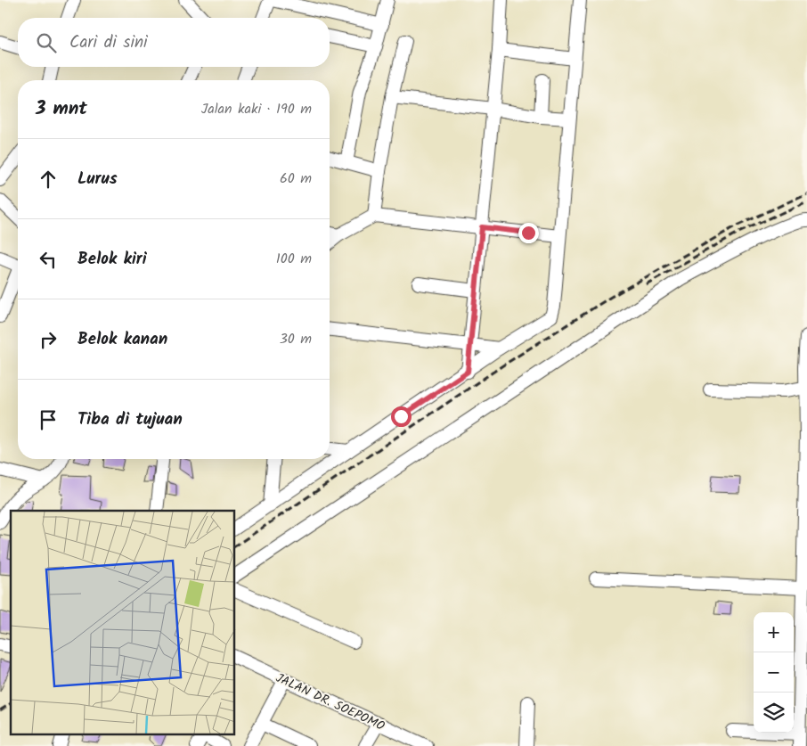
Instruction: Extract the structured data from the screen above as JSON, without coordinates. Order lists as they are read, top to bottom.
{
  "streets": {
    "street": ["JALAN DR. SOEPOMO"]
  },
  "page": {
    "search": "Cari di sini",
    "heading": ["3 mnt", "Jalan kaki · 190 m"],
    "list": [
      ["Lurus", "60 m"],
      ["Belok kiri", "100 m"],
      ["Belok kanan", "30 m"],
      "Tiba di tujuan"
    ],
    "map_buttons": ["+", "−"]
  }
}
